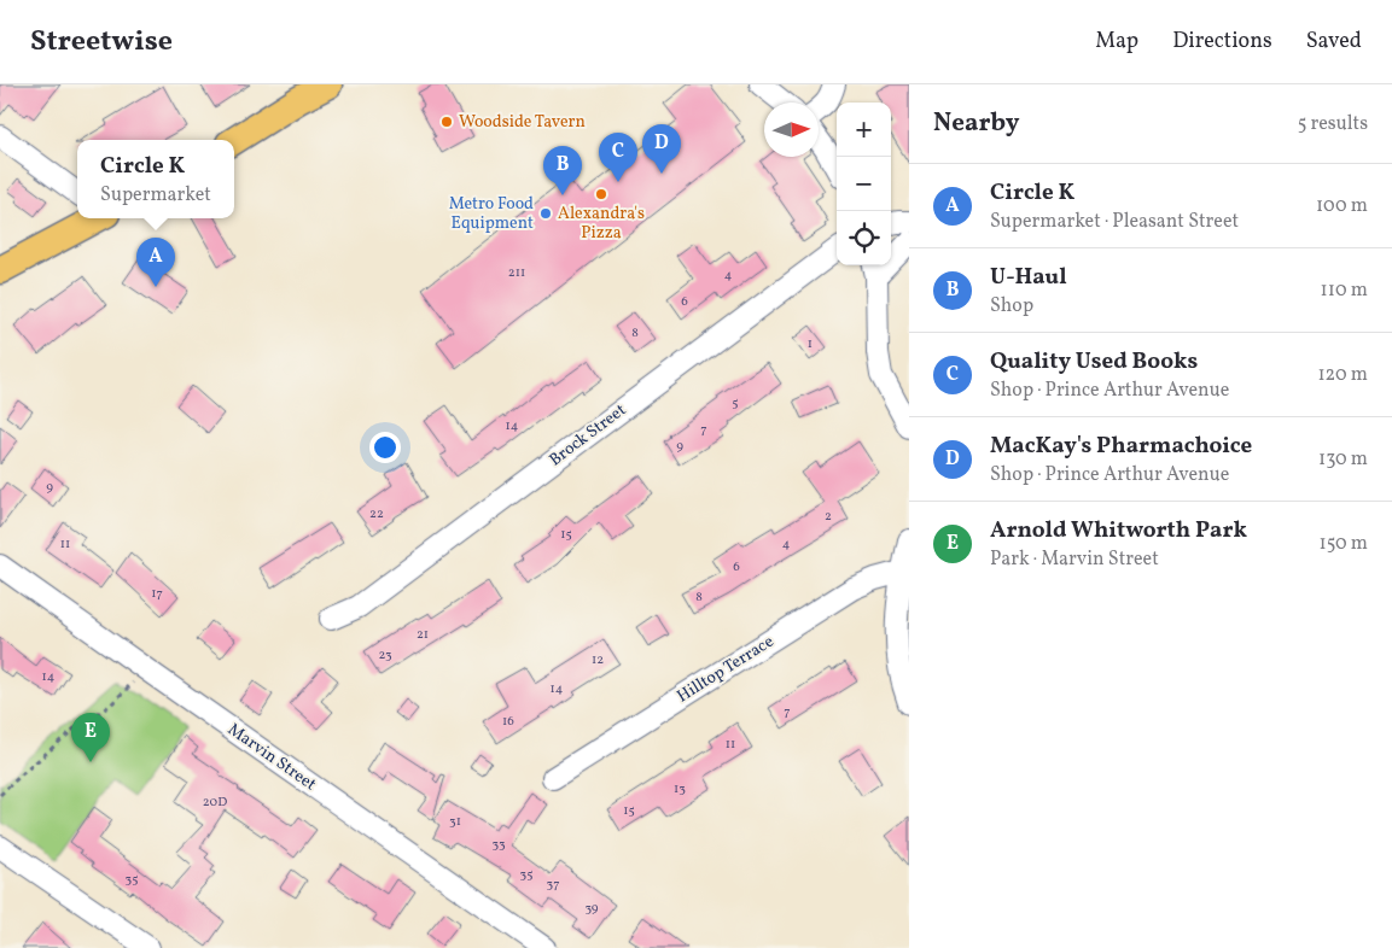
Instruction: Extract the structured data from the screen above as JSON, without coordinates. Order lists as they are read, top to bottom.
{
  "streets": {
    "street": ["Brock Street", "Hilltop Terrace", "Marvin Street"]
  },
  "places": ["Woodside Tavern", "Alexandra's Pizza", "Metro Food Equipment"],
  "house_numbers": [
    "211",
    "4",
    "6",
    "8",
    "1",
    "5",
    "14",
    "7",
    "9",
    "9",
    "22",
    "2",
    "15",
    "11",
    "4",
    "6",
    "17",
    "8",
    "21",
    "23",
    "12",
    "14",
    "14",
    "7",
    "16",
    "11",
    "13",
    "20D",
    "15",
    "31",
    "33",
    "35",
    "35",
    "37",
    "39"
  ],
  "north": "right",
  "page": {
    "header": "Streetwise",
    "nav": ["Map", "Directions", "Saved"],
    "heading": ["Nearby", "5 results"],
    "map_buttons": ["+", "−"],
    "pins": [
      "D",
      "C",
      "B",
      "A",
      "E"
    ],
    "popup": ["Circle K", "Supermarket"],
    "list": [
      {
        "mark": "A",
        "name": "Circle K",
        "note": "Supermarket · Pleasant Street",
        "value": "100 m"
      },
      {
        "mark": "B",
        "name": "U-Haul",
        "note": "Shop",
        "value": "110 m"
      },
      {
        "mark": "C",
        "name": "Quality Used Books",
        "note": "Shop · Prince Arthur Avenue",
        "value": "120 m"
      },
      {
        "mark": "D",
        "name": "MacKay's Pharmachoice",
        "note": "Shop · Prince Arthur Avenue",
        "value": "130 m"
      },
      {
        "mark": "E",
        "name": "Arnold Whitworth Park",
        "note": "Park · Marvin Street",
        "value": "150 m"
      }
    ]
  }
}
